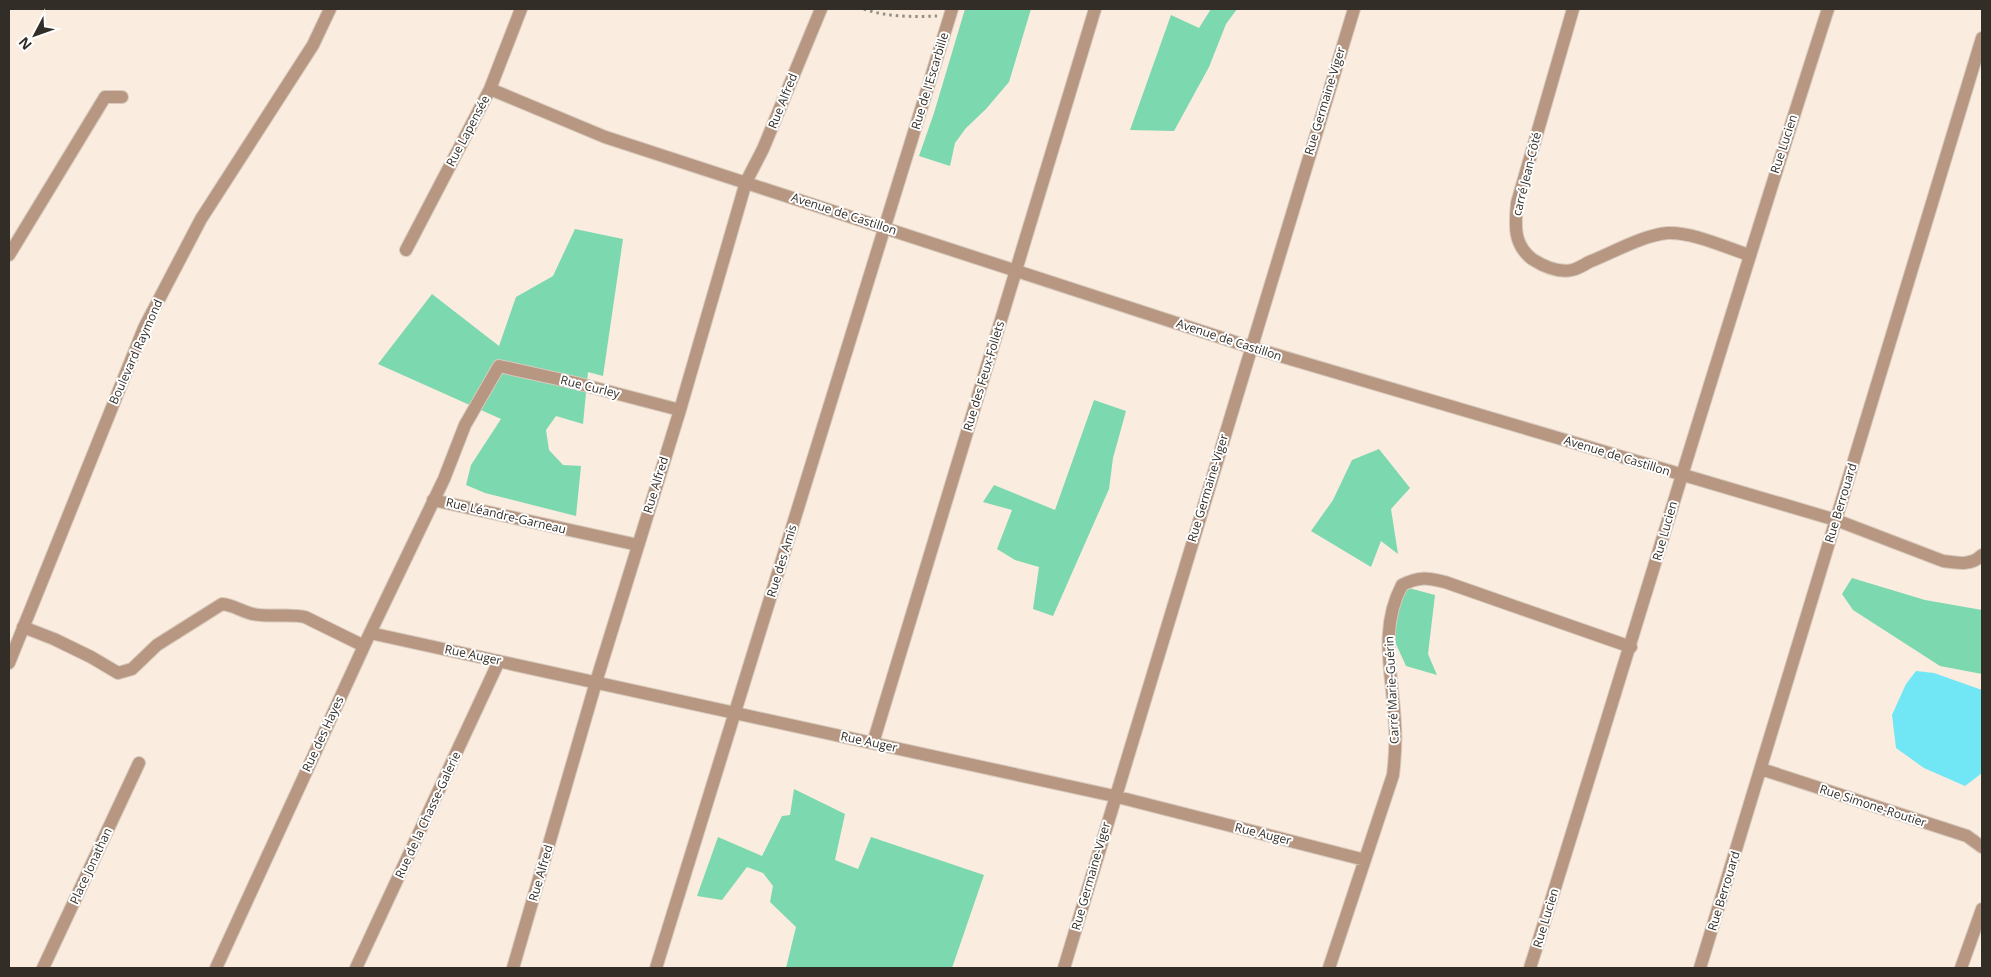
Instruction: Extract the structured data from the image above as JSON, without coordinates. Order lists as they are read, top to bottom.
{
  "streets": {
    "street": [
      "Rue de l'Escarbille",
      "Rue Alfred",
      "Rue Germaine-Viger",
      "Rue Lapensée",
      "Rue Lucien",
      "carré Jean-Côté",
      "Avenue de Castillon",
      "Boulevard Raymond",
      "Rue des Feux-Follets",
      "Rue Curley",
      "Rue Berrouard",
      "Rue Léandre-Garneau",
      "Rue des Amis",
      "Rue Auger",
      "Carré Marie-Guérin",
      "Rue des Hayes",
      "Rue Simone-Routier",
      "Rue de la Chasse-Galerie",
      "Place Jonathan"
    ]
  },
  "crossings": [
    ["Rue de l'Escarbille", "Rue des Amis"],
    ["Rue Alfred", "Avenue de Castillon"],
    ["Rue Alfred", "Rue Curley"],
    ["Rue Alfred", "Rue Léandre-Garneau"],
    ["Rue Alfred", "Rue Auger"],
    ["Rue Germaine-Viger", "Avenue de Castillon"],
    ["Rue Germaine-Viger", "Rue Auger"],
    ["Rue Lapensée", "Avenue de Castillon"],
    ["Rue Lucien", "carré Jean-Côté"],
    ["Rue Lucien", "Avenue de Castillon"],
    ["Rue Lucien", "Carré Marie-Guérin"],
    ["Avenue de Castillon", "Rue des Feux-Follets"],
    ["Avenue de Castillon", "Rue Berrouard"],
    ["Avenue de Castillon", "Rue des Amis"],
    ["Rue des Feux-Follets", "Rue Auger"],
    ["Rue Curley", "Rue Léandre-Garneau"],
    ["Rue Berrouard", "Rue Simone-Routier"],
    ["Rue Léandre-Garneau", "Rue des Hayes"],
    ["Rue des Amis", "Rue Auger"],
    ["Rue Auger", "Carré Marie-Guérin"],
    ["Rue Auger", "Rue des Hayes"],
    ["Rue Auger", "Rue de la Chasse-Galerie"]
  ],
  "north": "bottom left"
}
